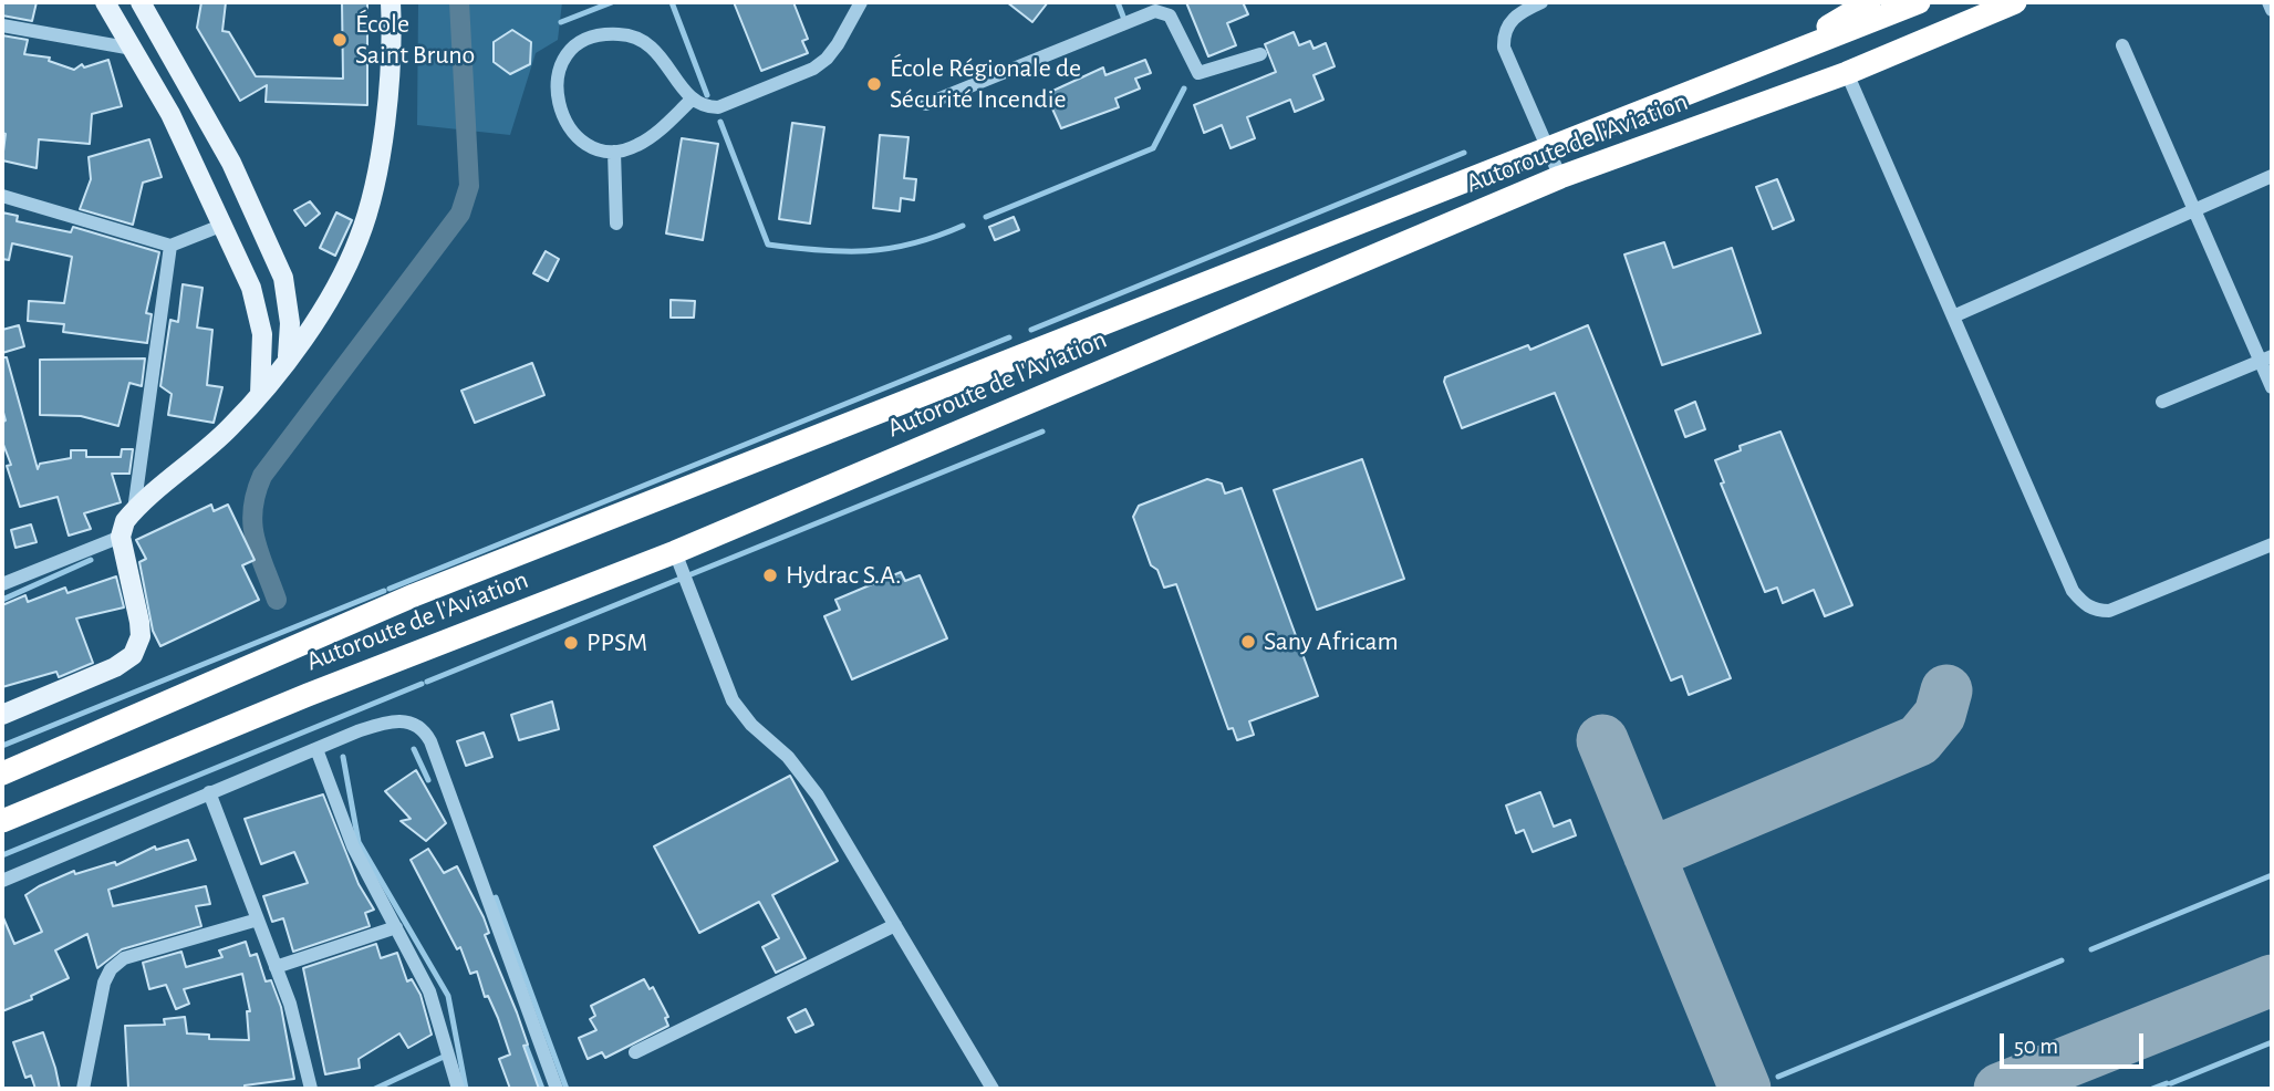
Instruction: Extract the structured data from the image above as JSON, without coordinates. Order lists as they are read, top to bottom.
{
  "streets": {
    "highway": ["Autoroute de l'Aviation"]
  },
  "places": [
    "École Saint Bruno",
    "École Régionale de Sécurité Incendie",
    "Hydrac S.A.",
    "Sany Africam",
    "PPSM"
  ],
  "scale_bar": "50 m"
}
